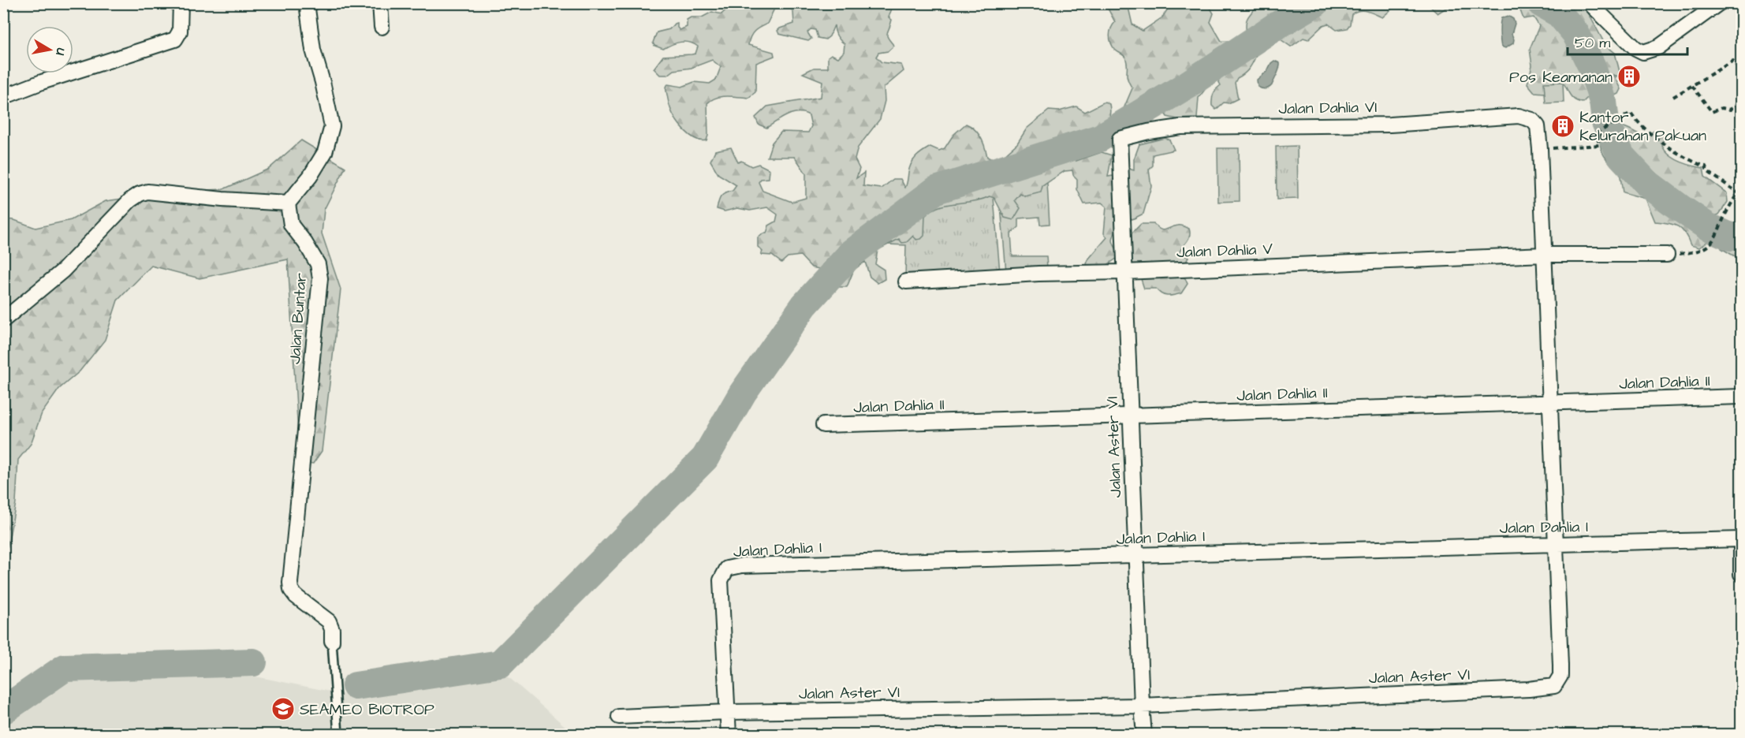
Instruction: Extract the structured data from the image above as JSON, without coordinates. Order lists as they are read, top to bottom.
{
  "streets": {
    "street": [
      "Jalan Dahlia VI",
      "Jalan Dahlia V",
      "Jalan Buntar",
      "Jalan Dahlia II",
      "Jalan Aster VI",
      "Jalan Dahlia I"
    ]
  },
  "crossings": [
    ["Jalan Dahlia VI", "Jalan Dahlia V"],
    ["Jalan Dahlia VI", "Jalan Dahlia II"],
    ["Jalan Dahlia VI", "Jalan Aster VI"],
    ["Jalan Dahlia VI", "Jalan Dahlia I"],
    ["Jalan Dahlia V", "Jalan Aster VI"],
    ["Jalan Dahlia II", "Jalan Aster VI"],
    ["Jalan Aster VI", "Jalan Dahlia I"]
  ],
  "places": {
    "building": ["Pos Keamanan", "Kantor Kelurahan Pakuan"],
    "school or university": ["SEAMEO BIOTROP"]
  },
  "scale_bar": "50 m",
  "north": "right"
}
